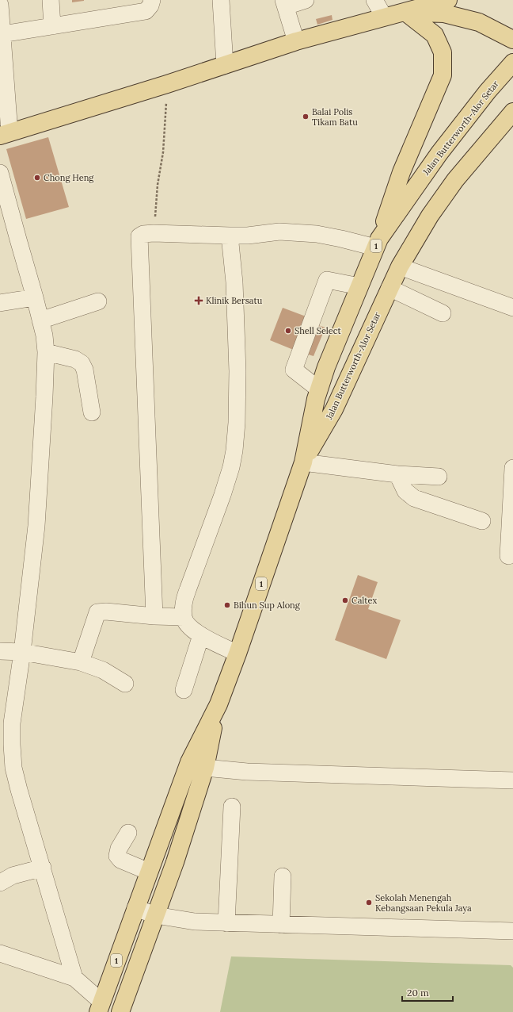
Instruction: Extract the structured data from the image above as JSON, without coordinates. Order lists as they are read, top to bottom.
{
  "streets": {
    "main road": ["Jalan Butterworth-Alor Setar", "1"]
  },
  "crossings": [
    ["Jalan Butterworth-Alor Setar", "1"]
  ],
  "places": {
    "other": [
      "Balai Polis Tikam Batu",
      "Chong Heng",
      "Shell Select",
      "Caltex",
      "Bihun Sup Along",
      "Sekolah Menengah Kebangsaan Pekula Jaya"
    ],
    "health": ["Klinik Bersatu"]
  },
  "scale_bar": "20 m"
}
